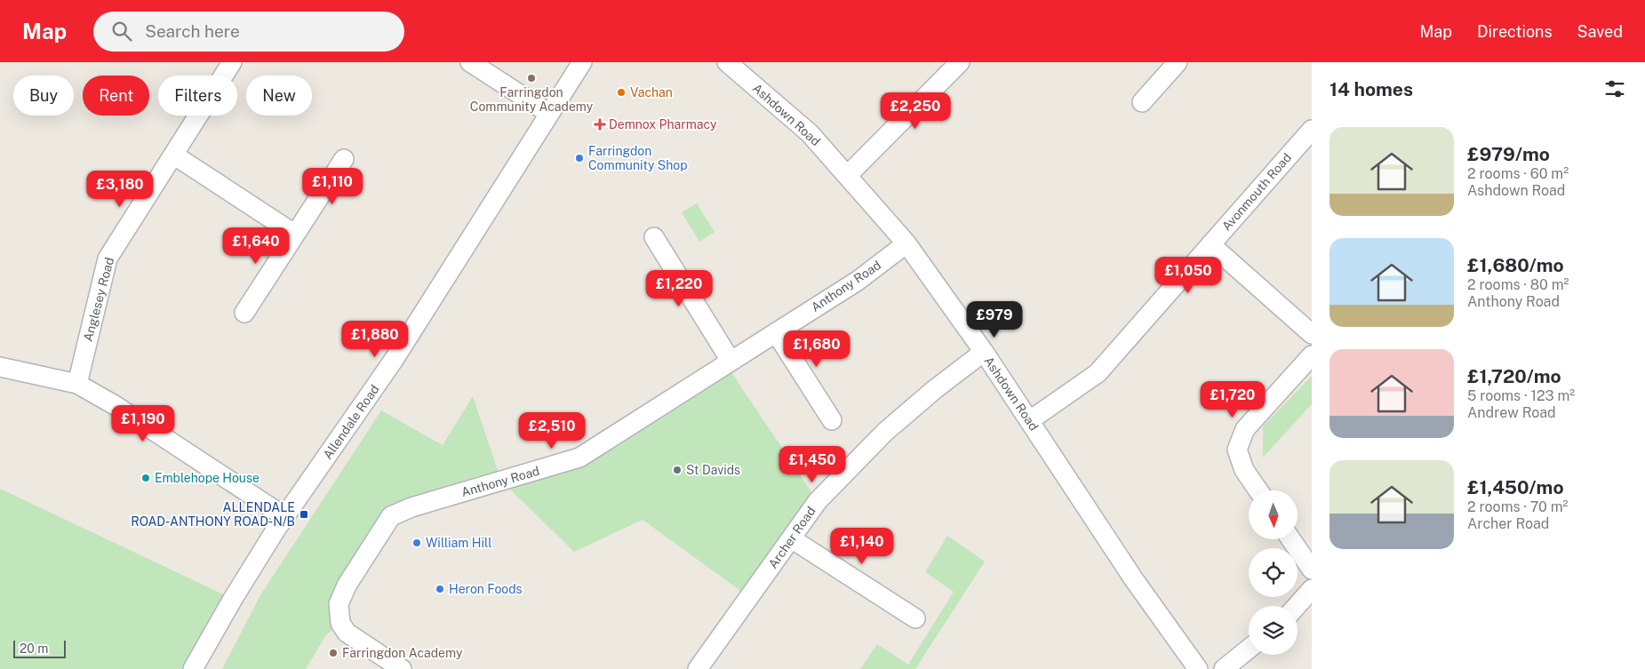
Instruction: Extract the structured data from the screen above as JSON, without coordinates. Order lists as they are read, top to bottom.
{
  "streets": {
    "street": [
      "Ashdown Road",
      "Avonmouth Road",
      "Anthony Road",
      "Anglesey Road",
      "Allendale Road",
      "Archer Road"
    ]
  },
  "crossings": [
    ["Ashdown Road", "Avonmouth Road"],
    ["Ashdown Road", "Anthony Road"],
    ["Ashdown Road", "Archer Road"]
  ],
  "places": {
    "other": [
      "Farringdon Community Academy",
      "Vachan",
      "Farringdon Community Shop",
      "St Davids",
      "Emblehope House",
      "William Hill",
      "Heron Foods",
      "Farringdon Academy"
    ],
    "health": ["Demnox Pharmacy"],
    "transit": ["ALLENDALE ROAD-ANTHONY ROAD-N/B"]
  },
  "scale_bar": "20 m",
  "north": "bottom",
  "page": {
    "header": "Map",
    "search": "Search here",
    "nav": ["Map", "Directions", "Saved"],
    "heading": "14 homes",
    "chip": [
      "Buy",
      "Rent",
      "Filters",
      "New"
    ],
    "price": [
      "£2,250",
      "£1,110",
      "£3,180",
      "£1,640",
      "£1,050",
      "£1,220",
      "£979",
      "£1,880",
      "£1,680",
      "£1,720",
      "£1,190",
      "£2,510",
      "£1,450",
      "£1,140"
    ],
    "list": [
      {
        "name": "£979/mo",
        "note": "2 rooms · 60 m² · Ashdown Road"
      },
      {
        "name": "£1,680/mo",
        "note": "2 rooms · 80 m² · Anthony Road"
      },
      {
        "name": "£1,720/mo",
        "note": "5 rooms · 123 m² · Andrew Road"
      },
      {
        "name": "£1,450/mo",
        "note": "2 rooms · 70 m² · Archer Road"
      }
    ],
    "scale": "20 m"
  }
}
